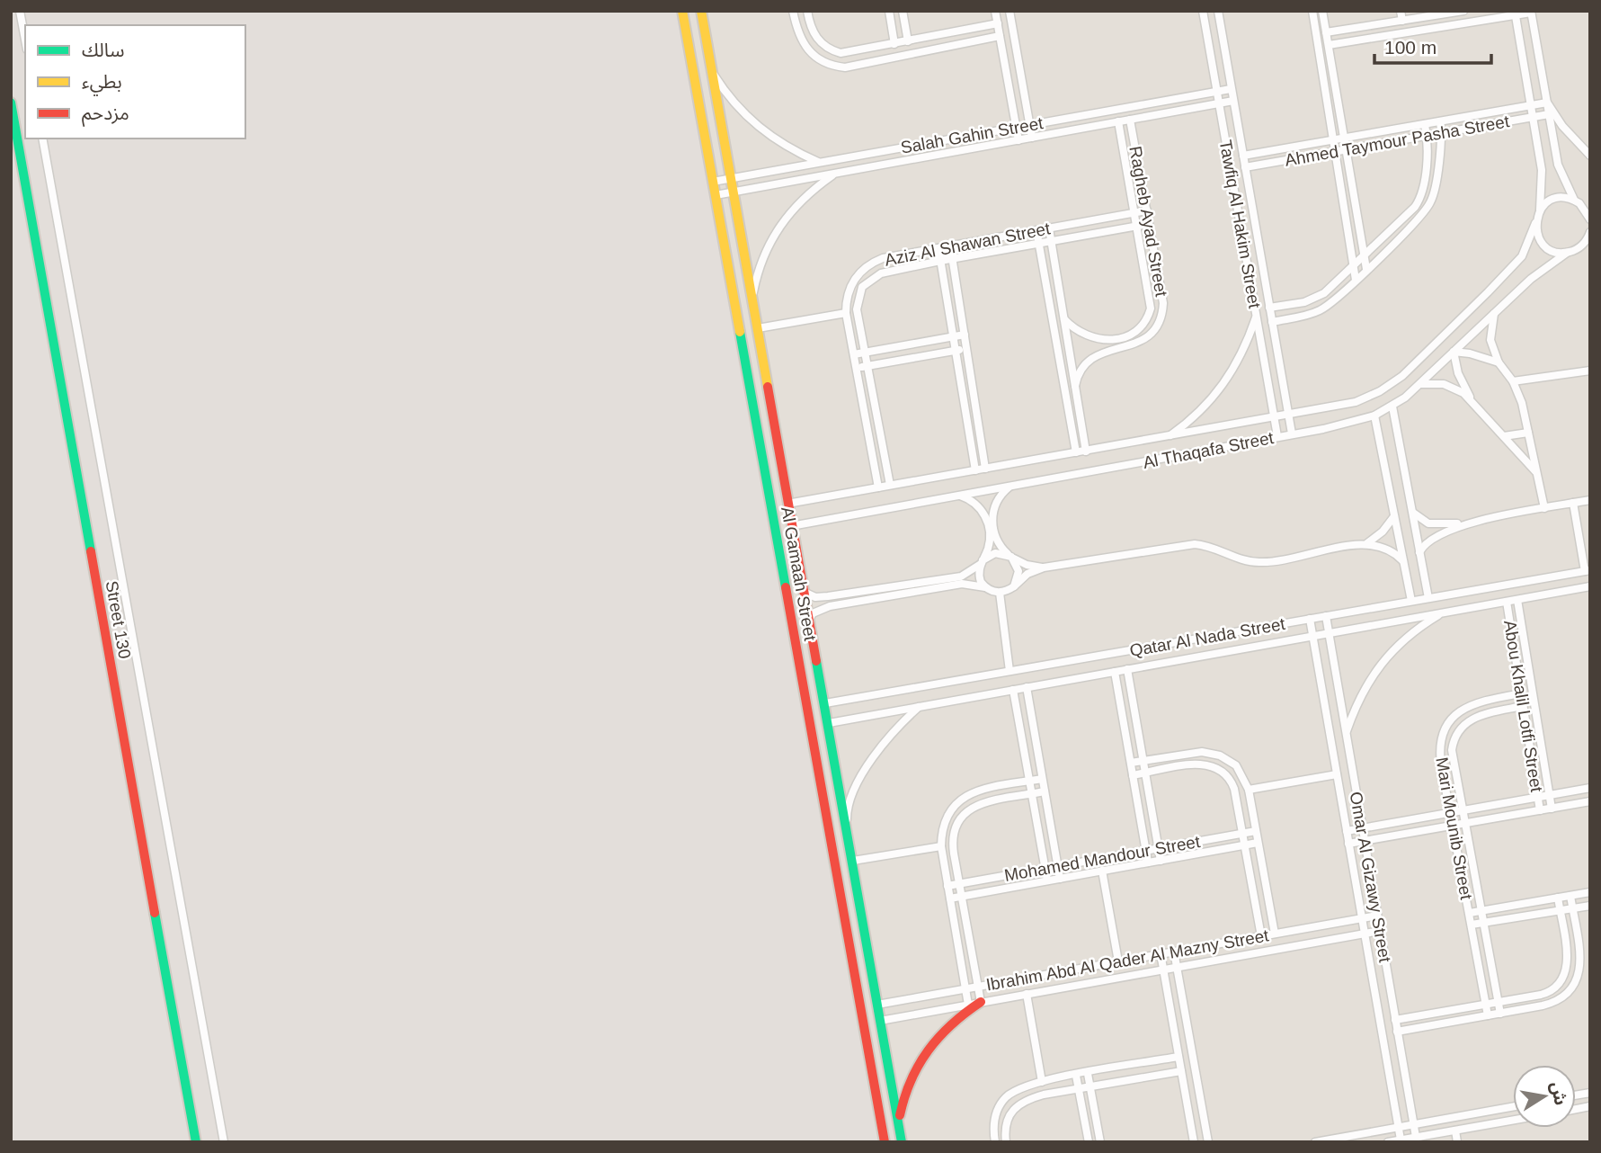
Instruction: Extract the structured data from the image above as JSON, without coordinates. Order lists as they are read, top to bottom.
{
  "streets": {
    "street": [
      "Salah Gahin Street",
      "Ahmed Taymour Pasha Street",
      "Ragheb Ayad Street",
      "Tawfiq Al Hakim Street",
      "Aziz Al Shawan Street",
      "Al Thaqafa Street",
      "Al Gamaah Street",
      "Street 130",
      "Qatar Al Nada Street",
      "Abou Khalil Lotfi Street",
      "Mari Mounib Street",
      "Mohamed Mandour Street",
      "Omar Al Gizawy Street",
      "Ibrahim Abd Al Qader Al Mazny Street"
    ]
  },
  "crossings": [
    ["Salah Gahin Street", "Ragheb Ayad Street"],
    ["Salah Gahin Street", "Tawfiq Al Hakim Street"],
    ["Salah Gahin Street", "Al Gamaah Street"],
    ["Ahmed Taymour Pasha Street", "Tawfiq Al Hakim Street"],
    ["Ahmed Taymour Pasha Street", "Al Thaqafa Street"],
    ["Ragheb Ayad Street", "Aziz Al Shawan Street"],
    ["Tawfiq Al Hakim Street", "Al Thaqafa Street"],
    ["Aziz Al Shawan Street", "Al Thaqafa Street"],
    ["Al Thaqafa Street", "Al Gamaah Street"],
    ["Al Gamaah Street", "Qatar Al Nada Street"],
    ["Al Gamaah Street", "Ibrahim Abd Al Qader Al Mazny Street"],
    ["Qatar Al Nada Street", "Abou Khalil Lotfi Street"],
    ["Qatar Al Nada Street", "Omar Al Gizawy Street"],
    ["Abou Khalil Lotfi Street", "Mari Mounib Street"],
    ["Omar Al Gizawy Street", "Ibrahim Abd Al Qader Al Mazny Street"]
  ],
  "legend": ["سالك", "بطيء", "مزدحم"],
  "scale_bar": "100 m",
  "north": "right"
}
